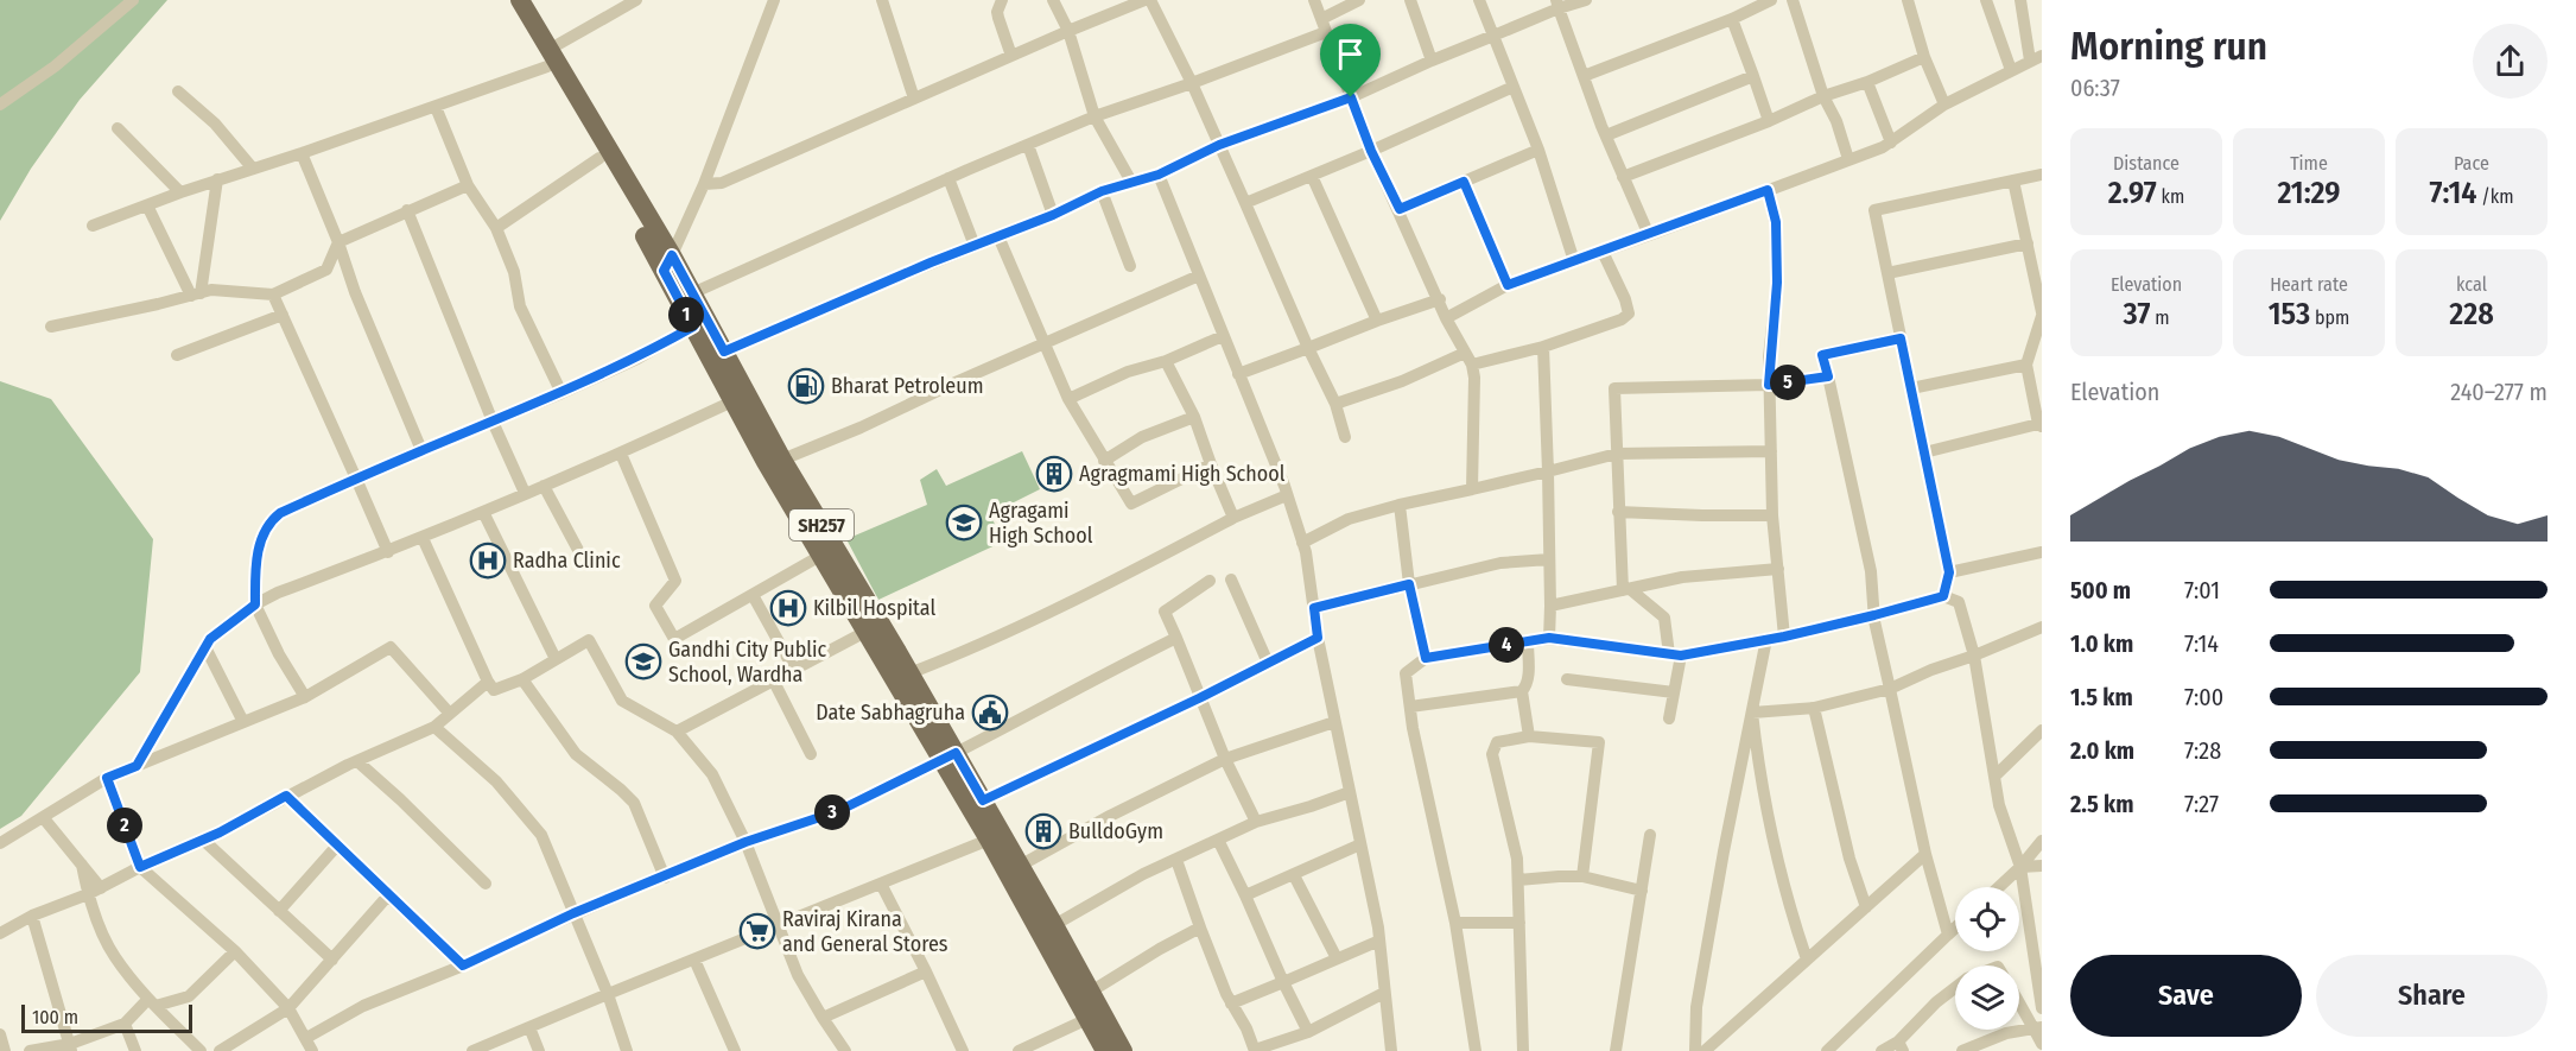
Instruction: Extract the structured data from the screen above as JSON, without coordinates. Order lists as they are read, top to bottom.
{
  "streets": {
    "main road": ["SH257"]
  },
  "places": {
    "fuel station": ["Bharat Petroleum"],
    "building": ["Agragmami High School", "BulldoGym"],
    "school or university": ["Agragami High School", "Gandhi City Public School, Wardha"],
    "hospital": ["Radha Clinic", "Kilbil Hospital"],
    "public building": ["Date Sabhagruha"],
    "supermarket": ["Raviraj Kirana and General Stores"]
  },
  "scale_bar": "100 m",
  "page": {
    "heading": ["Morning run", "06:37"],
    "stats": [
      ["Distance", "2.97 km"],
      ["Time", "21:29"],
      ["Pace", "7:14 /km"],
      ["Elevation", "37 m"],
      ["Heart rate", "153 bpm"],
      ["kcal", "228"]
    ],
    "pins": [
      "1",
      "5",
      "4",
      "3",
      "2"
    ],
    "chart": ["Elevation", "240–277 m"],
    "list": [
      {
        "name": "500 m",
        "note": "7:01"
      },
      {
        "name": "1.0 km",
        "note": "7:14"
      },
      {
        "name": "1.5 km",
        "note": "7:00"
      },
      {
        "name": "2.0 km",
        "note": "7:28"
      },
      {
        "name": "2.5 km",
        "note": "7:27"
      }
    ],
    "buttons": ["Save", "Share"],
    "scale": "100 m"
  }
}
